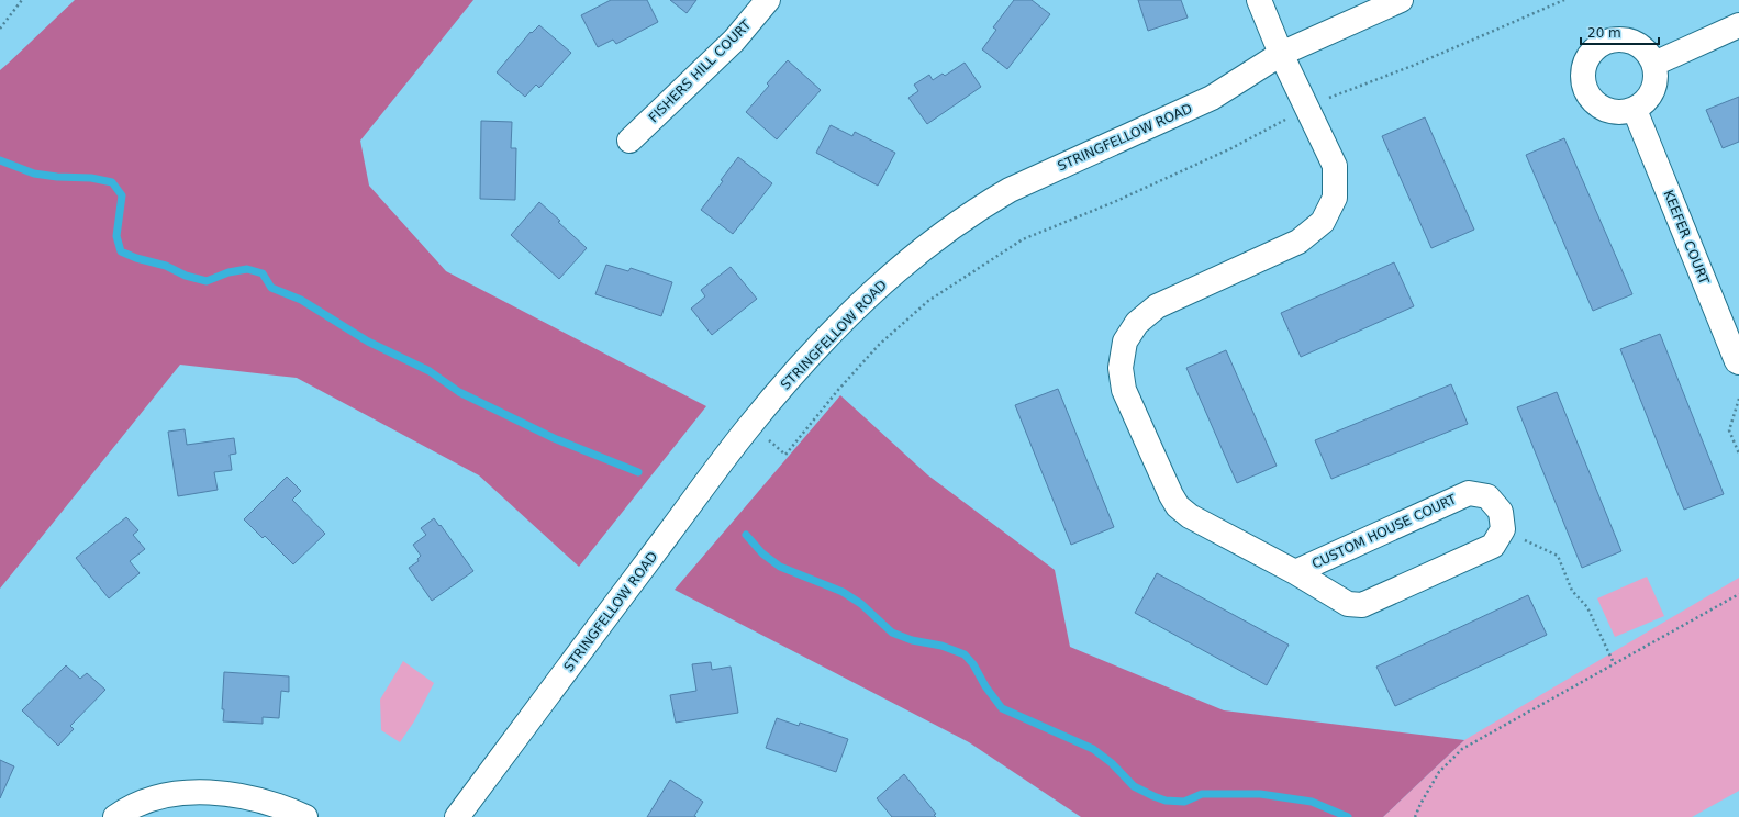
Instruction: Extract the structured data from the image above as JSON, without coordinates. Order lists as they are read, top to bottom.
{
  "streets": {
    "street": [
      "FISHERS HILL COURT",
      "STRINGFELLOW ROAD",
      "KEEFER COURT",
      "CUSTOM HOUSE COURT"
    ]
  },
  "crossings": [
    ["STRINGFELLOW ROAD", "CUSTOM HOUSE COURT"]
  ],
  "scale_bar": "20 m"
}
